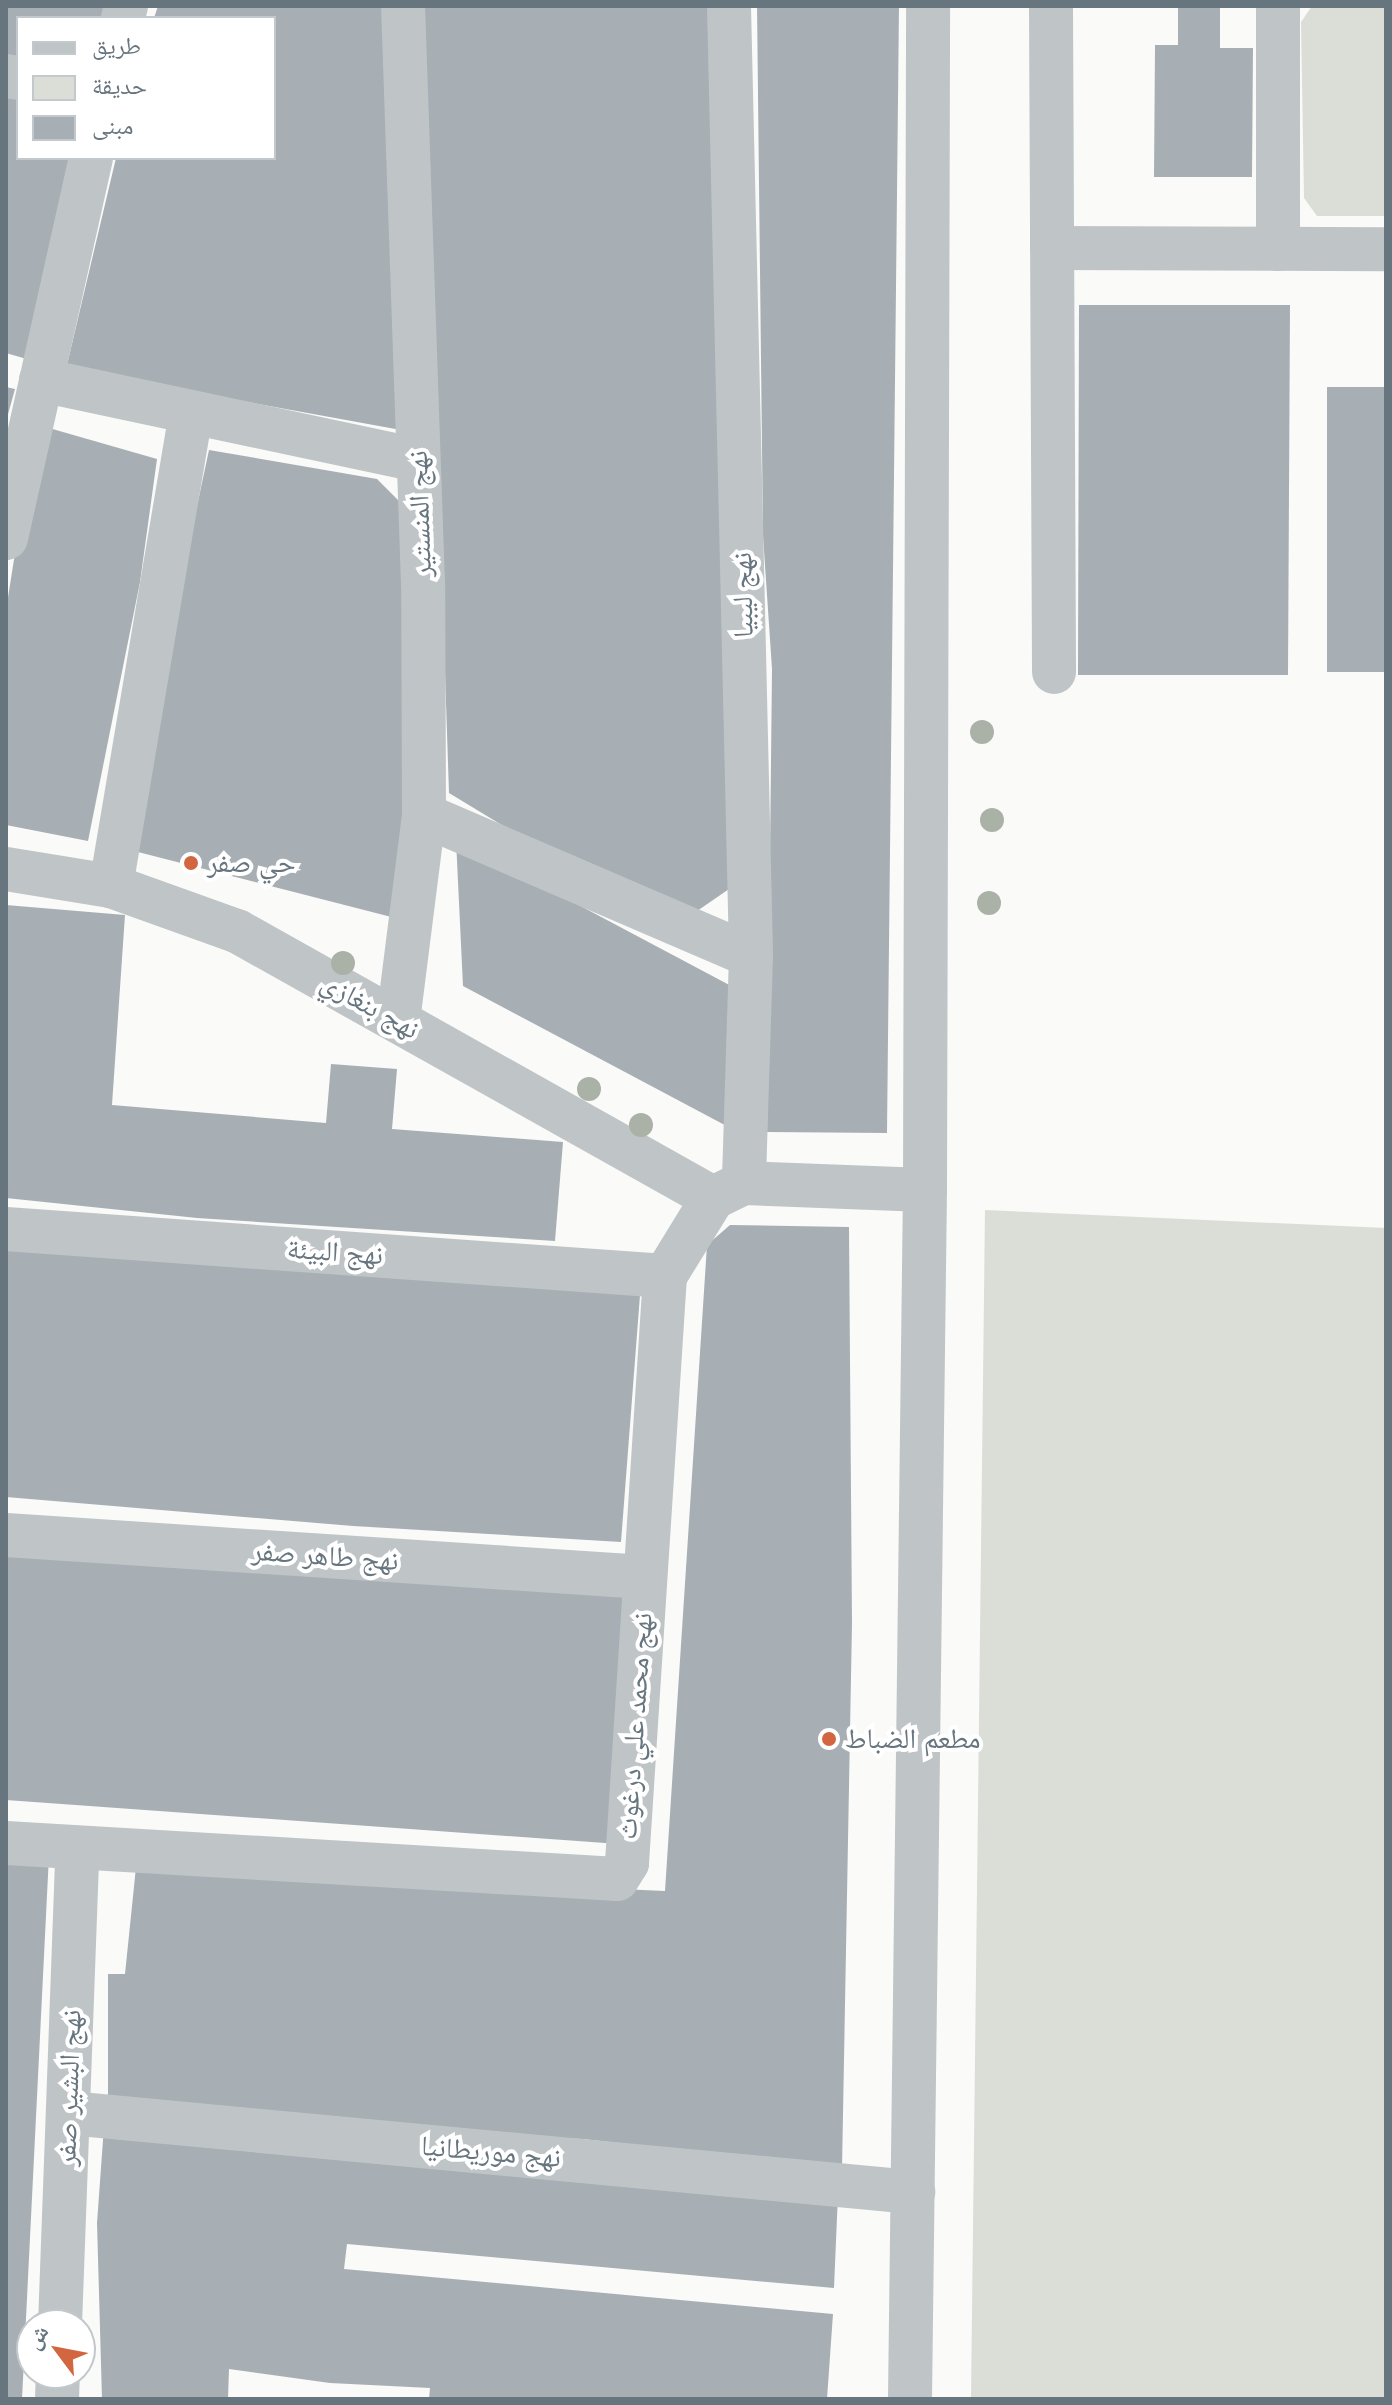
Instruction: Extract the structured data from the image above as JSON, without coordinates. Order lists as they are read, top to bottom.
{
  "streets": {
    "street": [
      "نهج المنستير",
      "نهج ليبيا",
      "نهج بنغازي",
      "نهج البيئة",
      "نهج طاهر صفر",
      "نهج محمد علي درغوث",
      "نهج البشير صفر",
      "نهج موريطانيا"
    ]
  },
  "crossings": [
    ["نهج المنستير", "نهج بنغازي"],
    ["نهج ليبيا", "نهج بنغازي"],
    ["نهج ليبيا", "نهج محمد علي درغوث"],
    ["نهج بنغازي", "نهج محمد علي درغوث"],
    ["نهج البيئة", "نهج محمد علي درغوث"],
    ["نهج طاهر صفر", "نهج محمد علي درغوث"],
    ["نهج محمد علي درغوث", "نهج البشير صفر"],
    ["نهج البشير صفر", "نهج موريطانيا"]
  ],
  "places": ["حي صفر", "مطعم الضباط"],
  "legend": ["طريق", "حديقة", "مبنى"],
  "north": "top left"
}
